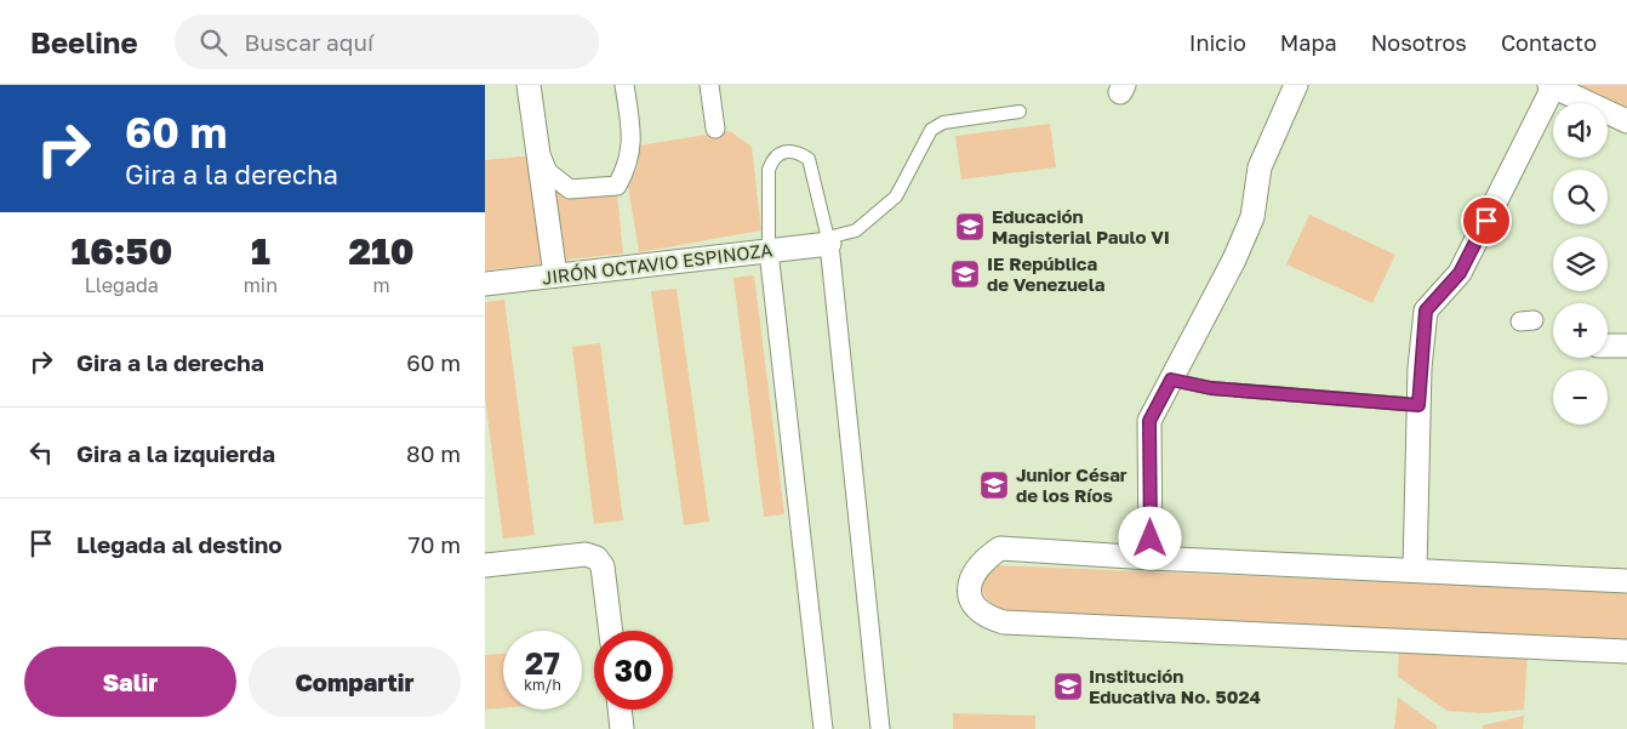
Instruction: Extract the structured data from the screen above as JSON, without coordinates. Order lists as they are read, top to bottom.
{
  "streets": {
    "street": ["JIRÓN OCTAVIO ESPINOZA"]
  },
  "places": {
    "school or university": [
      "Educación Magisterial Paulo VI",
      "IE República de Venezuela",
      "Junior César de los Ríos",
      "Institución Educativa No. 5024"
    ]
  },
  "page": {
    "header": "Beeline",
    "search": "Buscar aquí",
    "nav": [
      "Inicio",
      "Mapa",
      "Nosotros",
      "Contacto"
    ],
    "turn": ["60 m", "Gira a la derecha"],
    "map_buttons": ["+", "−"],
    "eta": [
      "16:50",
      "Llegada",
      "1",
      "min",
      "210",
      "m"
    ],
    "list": [
      {
        "name": "Gira a la derecha",
        "value": "60 m"
      },
      {
        "name": "Gira a la izquierda",
        "value": "80 m"
      },
      {
        "name": "Llegada al destino",
        "value": "70 m"
      }
    ],
    "speed": "27 km/h",
    "limit": "30",
    "buttons": ["Salir", "Compartir"]
  }
}
